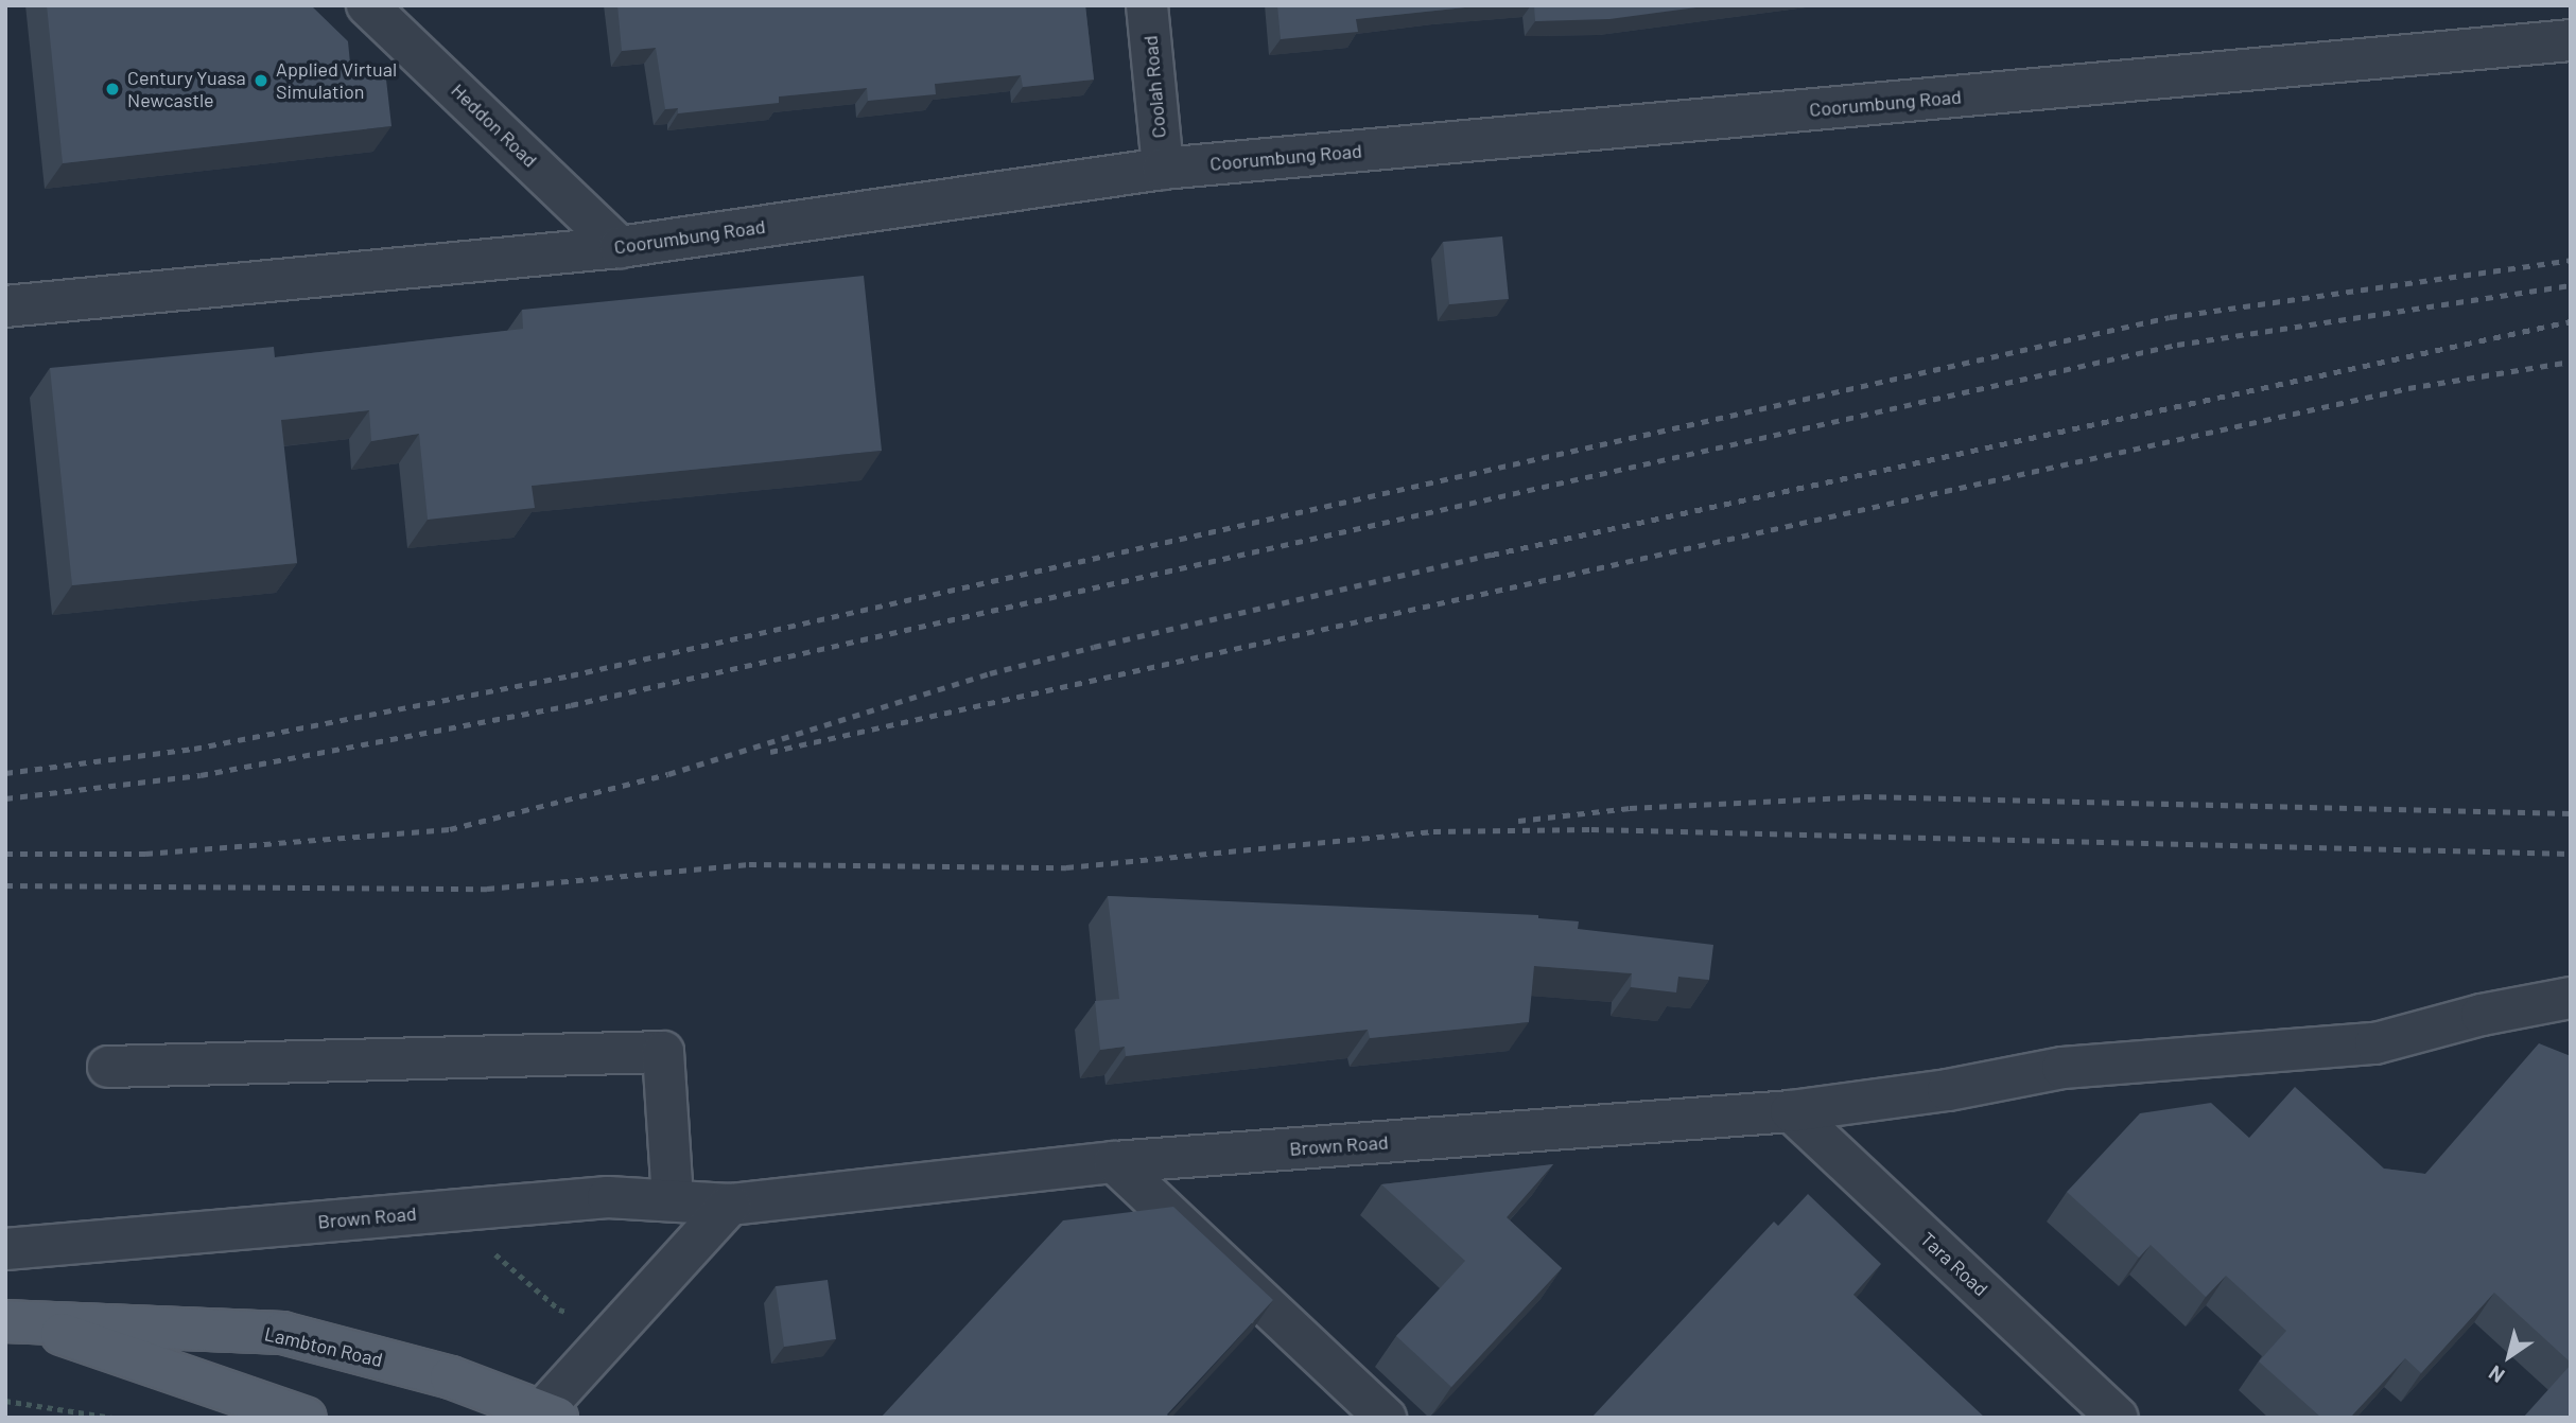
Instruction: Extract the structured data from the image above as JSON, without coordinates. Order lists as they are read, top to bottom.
{
  "streets": {
    "main road": ["Lambton Road"],
    "street": [
      "Coolah Road",
      "Coorumbung Road",
      "Heddon Road",
      "Brown Road",
      "Tara Road"
    ]
  },
  "crossings": [
    ["Coolah Road", "Coorumbung Road"],
    ["Coorumbung Road", "Heddon Road"],
    ["Brown Road", "Tara Road"]
  ],
  "places": ["Applied Virtual Simulation", "Century Yuasa Newcastle"],
  "north": "bottom left"
}
